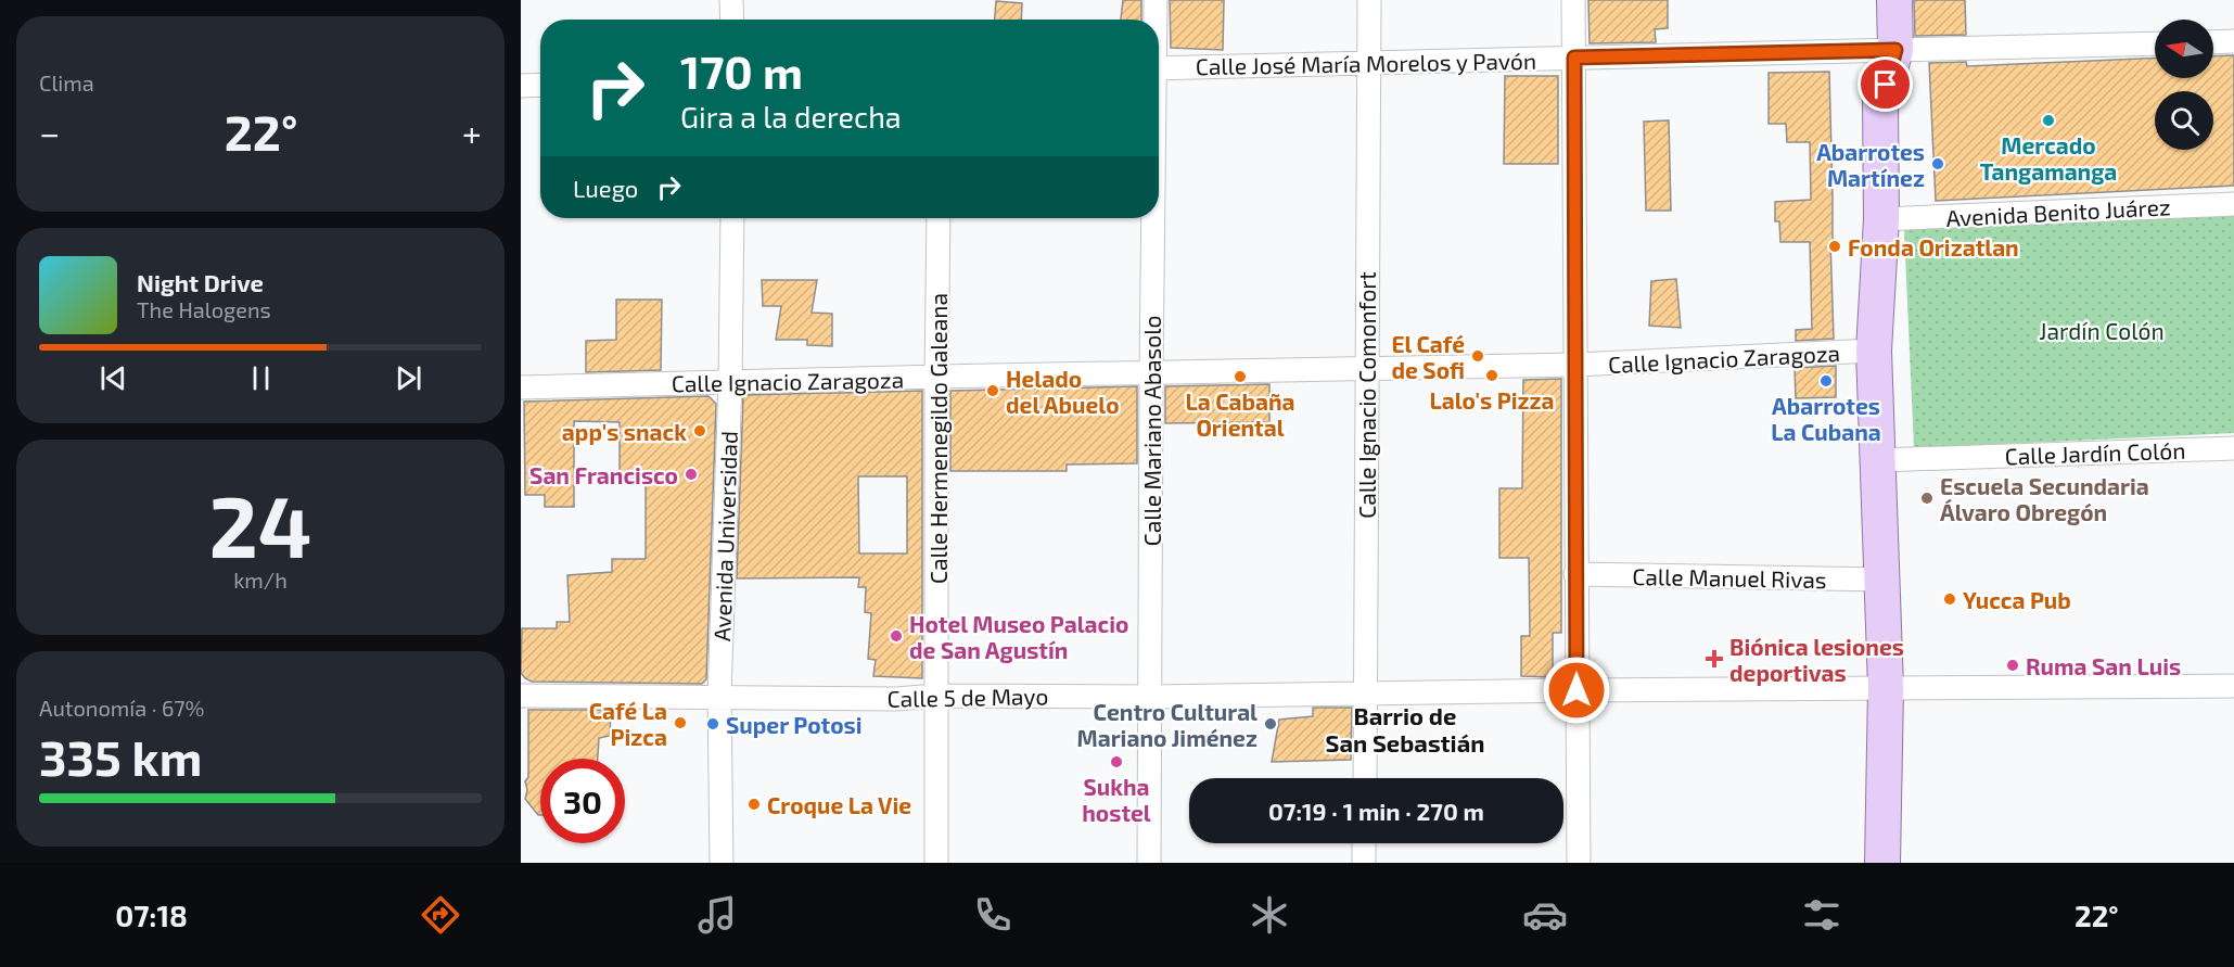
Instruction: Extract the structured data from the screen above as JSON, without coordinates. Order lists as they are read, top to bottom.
{
  "streets": {
    "street": [
      "Calle José María Morelos y Pavón",
      "Avenida Benito Juárez",
      "Calle Ignacio Zaragoza",
      "Calle Ignacio Comonfort",
      "Calle Mariano Abasolo",
      "Calle Hermenegildo Galeana",
      "Calle Jardín Colón",
      "Avenida Universidad",
      "Calle Manuel Rivas",
      "Calle 5 de Mayo"
    ]
  },
  "crossings": [
    ["Calle José María Morelos y Pavón", "Calle Ignacio Comonfort"],
    ["Calle Ignacio Zaragoza", "Calle Ignacio Comonfort"],
    ["Calle Ignacio Zaragoza", "Calle Mariano Abasolo"],
    ["Calle Ignacio Zaragoza", "Calle Hermenegildo Galeana"],
    ["Calle Ignacio Zaragoza", "Avenida Universidad"],
    ["Calle Ignacio Comonfort", "Calle 5 de Mayo"],
    ["Calle Mariano Abasolo", "Calle 5 de Mayo"],
    ["Calle Hermenegildo Galeana", "Calle 5 de Mayo"],
    ["Avenida Universidad", "Calle 5 de Mayo"]
  ],
  "districts": ["Barrio de San Sebastián"],
  "parks": ["Jardín Colón"],
  "places": {
    "other": [
      "Mercado Tangamanga",
      "Abarrotes Martínez",
      "Fonda Orizatlan",
      "El Café de Sofi",
      "Lalo's Pizza",
      "La Cabaña Oriental",
      "Abarrotes La Cubana",
      "Helado del Abuelo",
      "app's snack",
      "San Francisco",
      "Escuela Secundaria Álvaro Obregón",
      "Yucca Pub",
      "Hotel Museo Palacio de San Agustín",
      "Ruma San Luis",
      "Café La Pizca",
      "Super Potosi",
      "Centro Cultural Mariano Jiménez",
      "Sukha hostel",
      "Croque La Vie"
    ],
    "health": ["Biónica lesiones deportivas"]
  },
  "north": "left",
  "page": {
    "tile": [
      "Clima",
      ["24", "km/h"],
      ["Autonomía · 67%", "335 km"]
    ],
    "turn": ["170 m", "Gira a la derecha"],
    "heat": ["−", "22°", "+"],
    "then": "Luego",
    "song": ["Night Drive", "The Halogens"],
    "limit": "30",
    "trip": "07:19 · 1 min · 270 m",
    "tabs": ["07:18", "22°"]
  }
}
